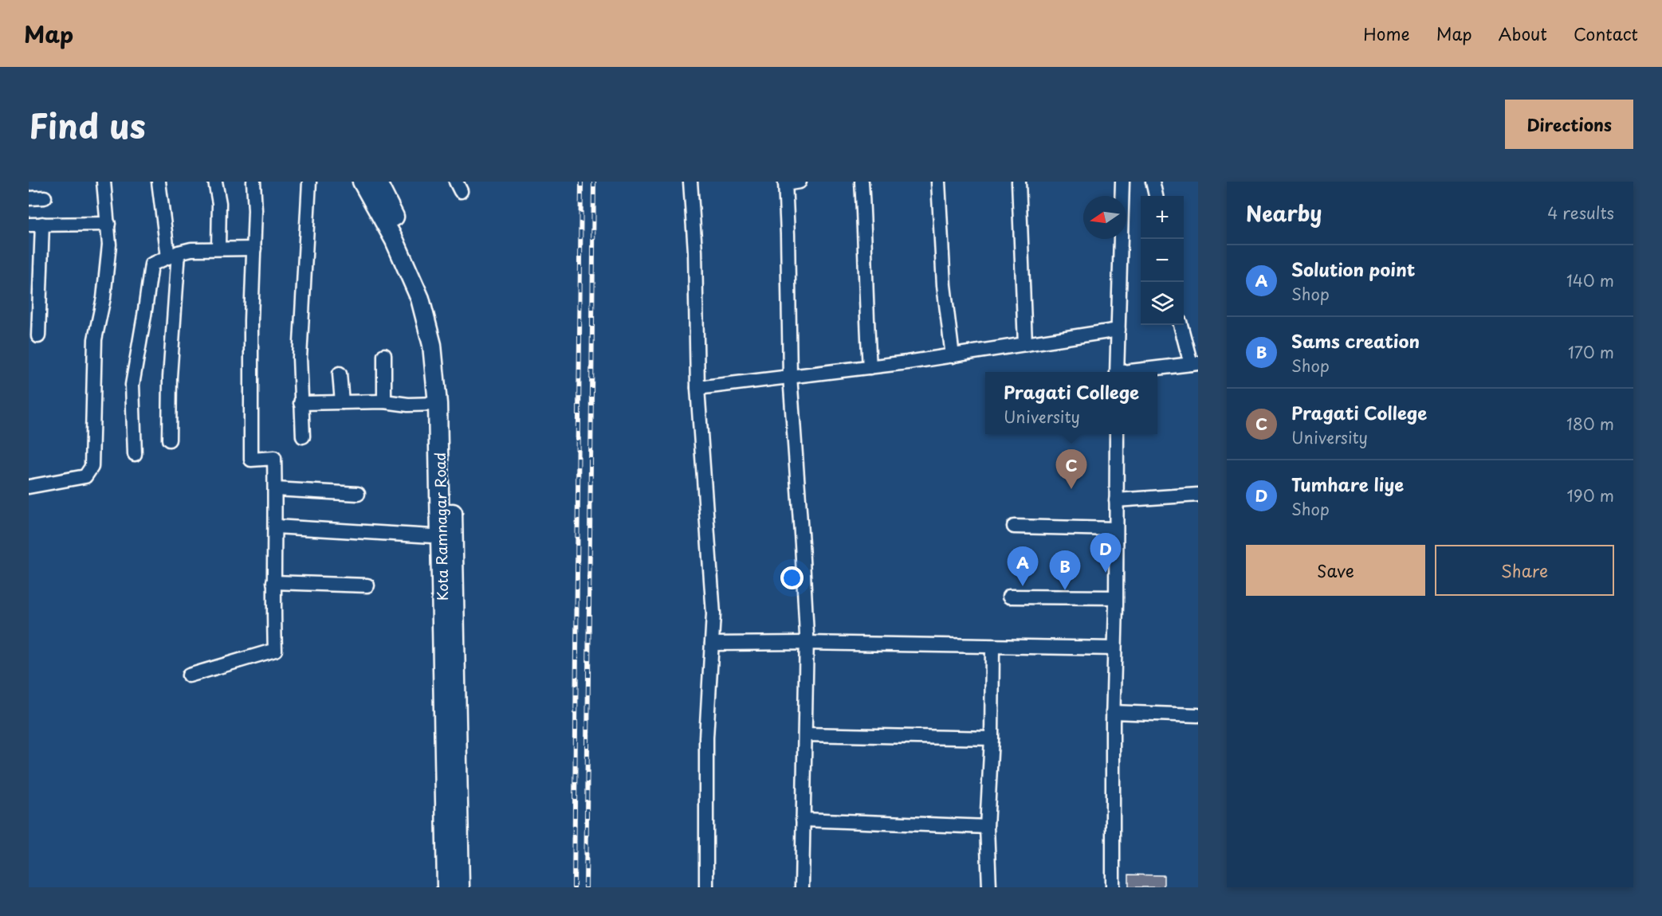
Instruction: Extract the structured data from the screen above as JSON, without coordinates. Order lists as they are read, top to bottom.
{
  "streets": {
    "street": ["Kota Ramnagar Road"]
  },
  "north": "left",
  "page": {
    "header": "Map",
    "nav": [
      "Home",
      "Map",
      "About",
      "Contact"
    ],
    "title": "Find us",
    "buttons": [
      "Directions",
      ["Save", "Share"]
    ],
    "heading": ["Nearby", "4 results"],
    "map_buttons": ["+", "−"],
    "list": [
      {
        "mark": "A",
        "name": "Solution point",
        "note": "Shop",
        "value": "140 m"
      },
      {
        "mark": "B",
        "name": "Sams creation",
        "note": "Shop",
        "value": "170 m"
      },
      {
        "mark": "C",
        "name": "Pragati College",
        "note": "University",
        "value": "180 m"
      },
      {
        "mark": "D",
        "name": "Tumhare liye",
        "note": "Shop",
        "value": "190 m"
      }
    ],
    "popup": ["Pragati College", "University"],
    "pins": [
      "C",
      "D",
      "A",
      "B"
    ]
  }
}
